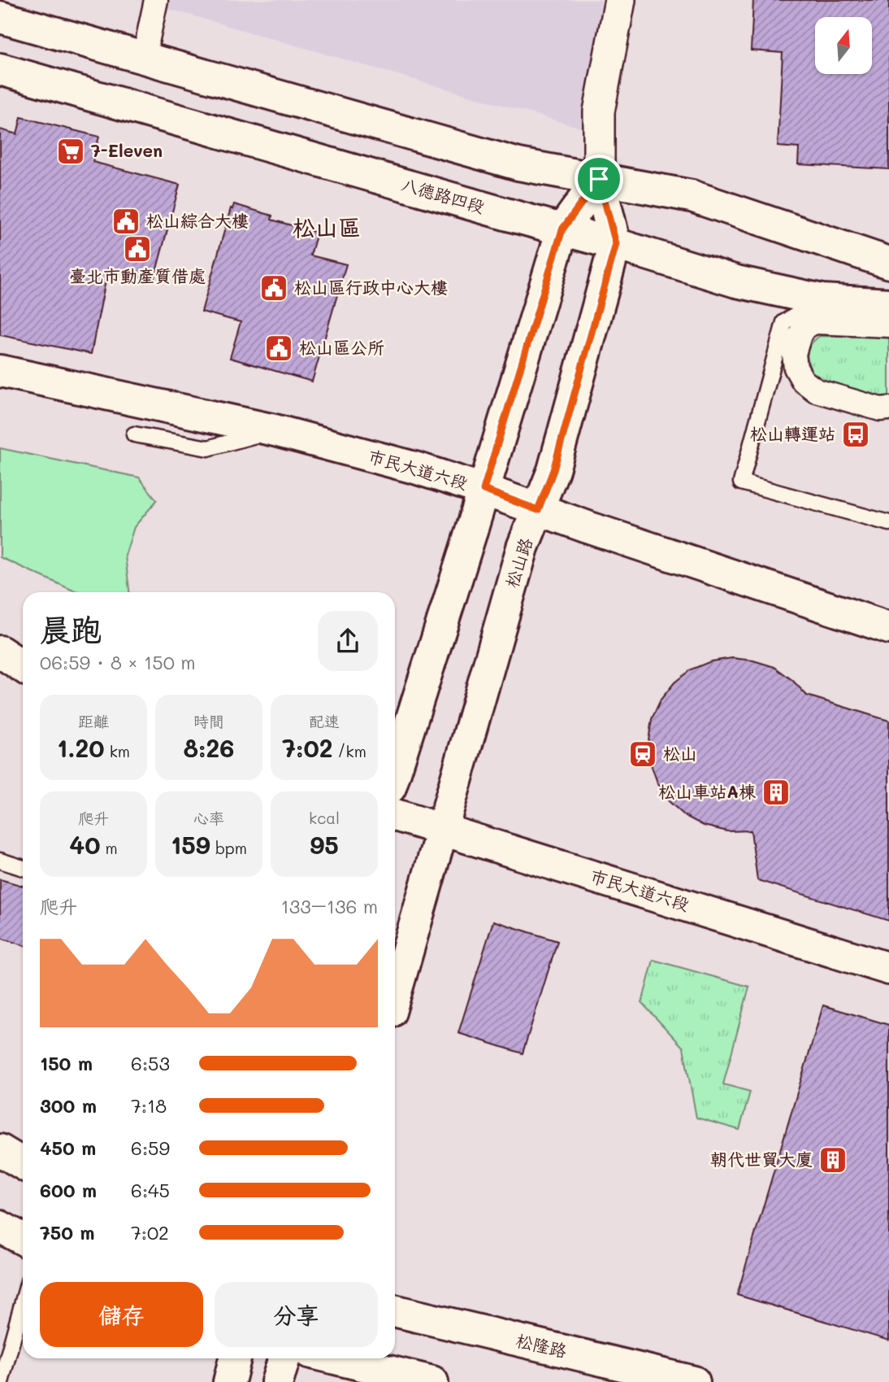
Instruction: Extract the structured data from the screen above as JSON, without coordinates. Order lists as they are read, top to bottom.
{
  "streets": {
    "main road": [
      "八德路四段",
      "市民大道六段",
      "松山路",
      "松隆路"
    ]
  },
  "crossings": [
    ["八德路四段", "松山路"],
    ["市民大道六段", "松山路"]
  ],
  "districts": ["松山區"],
  "places": {
    "supermarket": ["7-Eleven"],
    "public building": [
      "松山綜合大樓",
      "臺北市動產質借處",
      "松山區行政中心大樓",
      "松山區公所"
    ],
    "bus stop": ["松山轉運站"],
    "station": ["松山"],
    "building": ["松山車站A棟", "朝代世貿大廈"]
  },
  "north": "top",
  "page": {
    "heading": ["晨跑", "06:59 · 8 × 150 m"],
    "stats": [
      ["距離", "1.20 km"],
      ["時間", "8:26"],
      ["配速", "7:02 /km"],
      ["爬升", "40 m"],
      ["心率", "159 bpm"],
      ["kcal", "95"]
    ],
    "chart": ["爬升", "133–136 m"],
    "list": [
      {
        "name": "150 m",
        "note": "6:53"
      },
      {
        "name": "300 m",
        "note": "7:18"
      },
      {
        "name": "450 m",
        "note": "6:59"
      },
      {
        "name": "600 m",
        "note": "6:45"
      },
      {
        "name": "750 m",
        "note": "7:02"
      }
    ],
    "buttons": ["儲存", "分享"]
  }
}
